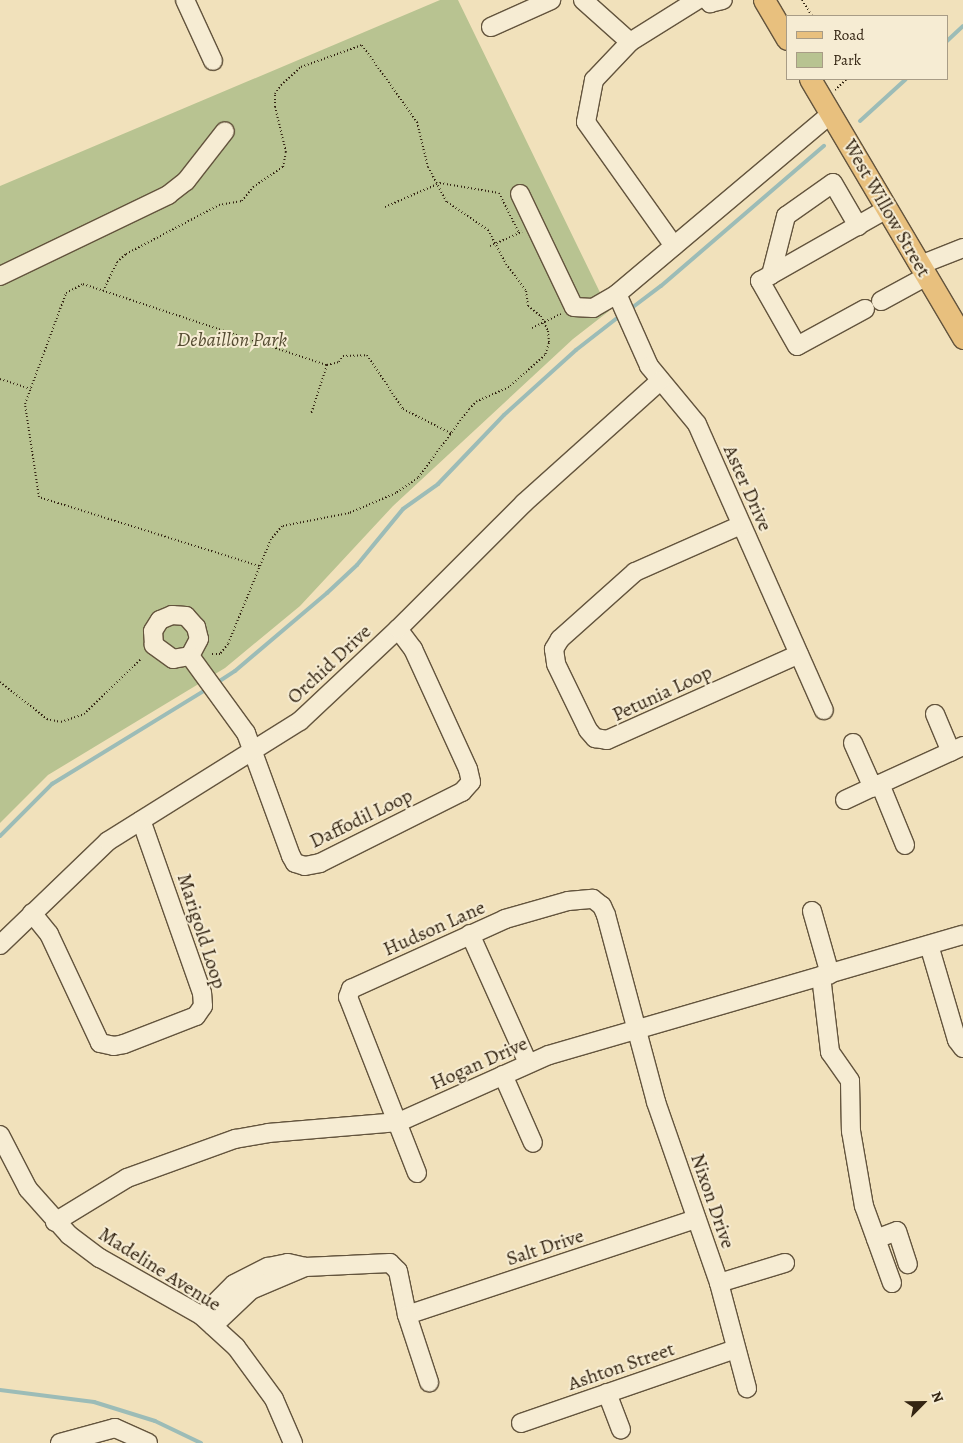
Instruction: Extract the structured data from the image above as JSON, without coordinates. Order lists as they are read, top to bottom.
{
  "streets": {
    "main road": ["West Willow Street"],
    "street": [
      "Aster Drive",
      "Orchid Drive",
      "Petunia Loop",
      "Daffodil Loop",
      "Hudson Lane",
      "Marigold Loop",
      "Hogan Drive",
      "Nixon Drive",
      "Salt Drive",
      "Madeline Avenue",
      "Ashton Street"
    ]
  },
  "crossings": [
    ["Aster Drive", "Orchid Drive"],
    ["Aster Drive", "Petunia Loop"],
    ["Orchid Drive", "Daffodil Loop"],
    ["Orchid Drive", "Marigold Loop"],
    ["Hudson Lane", "Hogan Drive"],
    ["Hudson Lane", "Nixon Drive"],
    ["Hogan Drive", "Nixon Drive"],
    ["Hogan Drive", "Madeline Avenue"],
    ["Nixon Drive", "Salt Drive"],
    ["Nixon Drive", "Ashton Street"]
  ],
  "parks": ["Debaillon Park"],
  "legend": ["Road", "Park"],
  "north": "top right"
}
